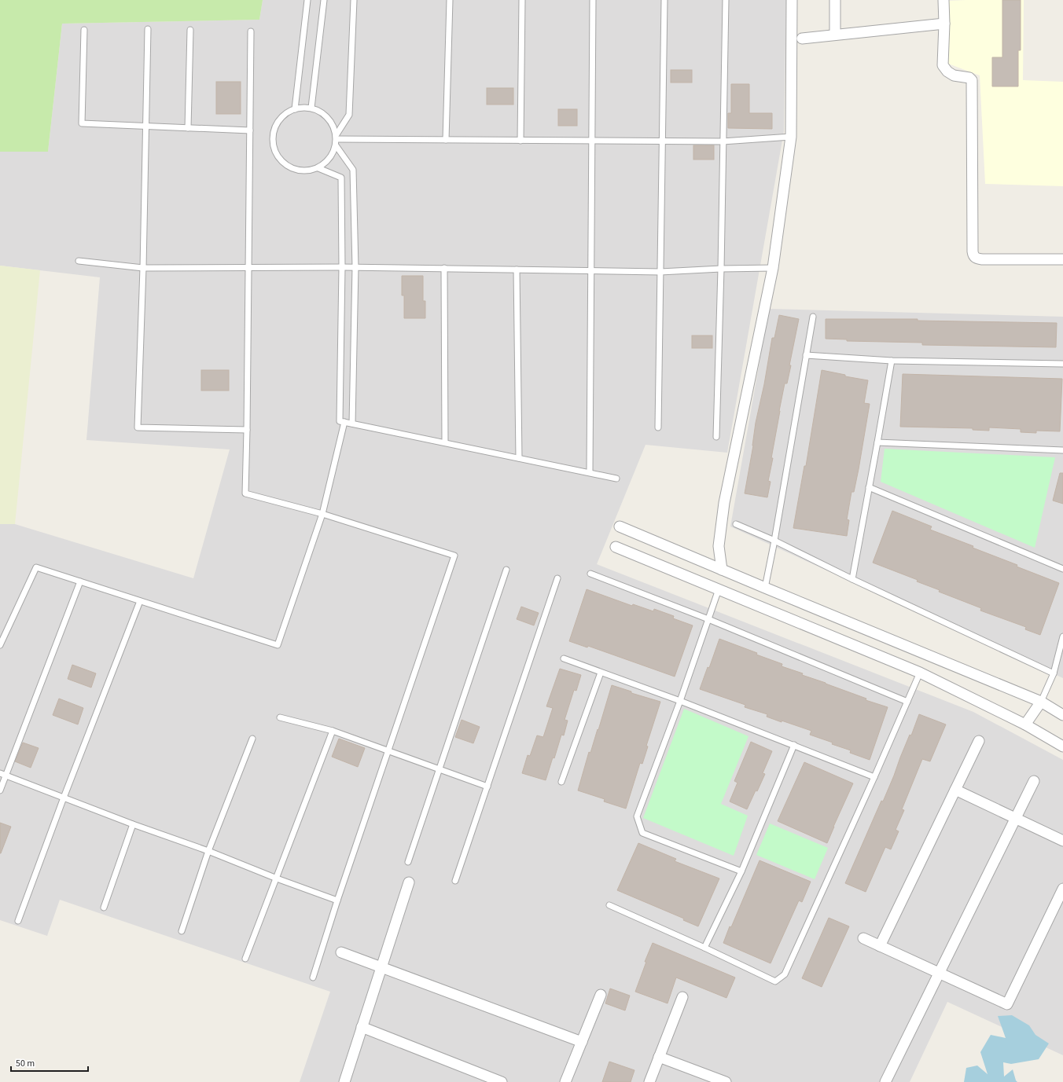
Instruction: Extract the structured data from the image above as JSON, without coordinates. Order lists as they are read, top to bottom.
{
  "scale_bar": "50 m"
}
